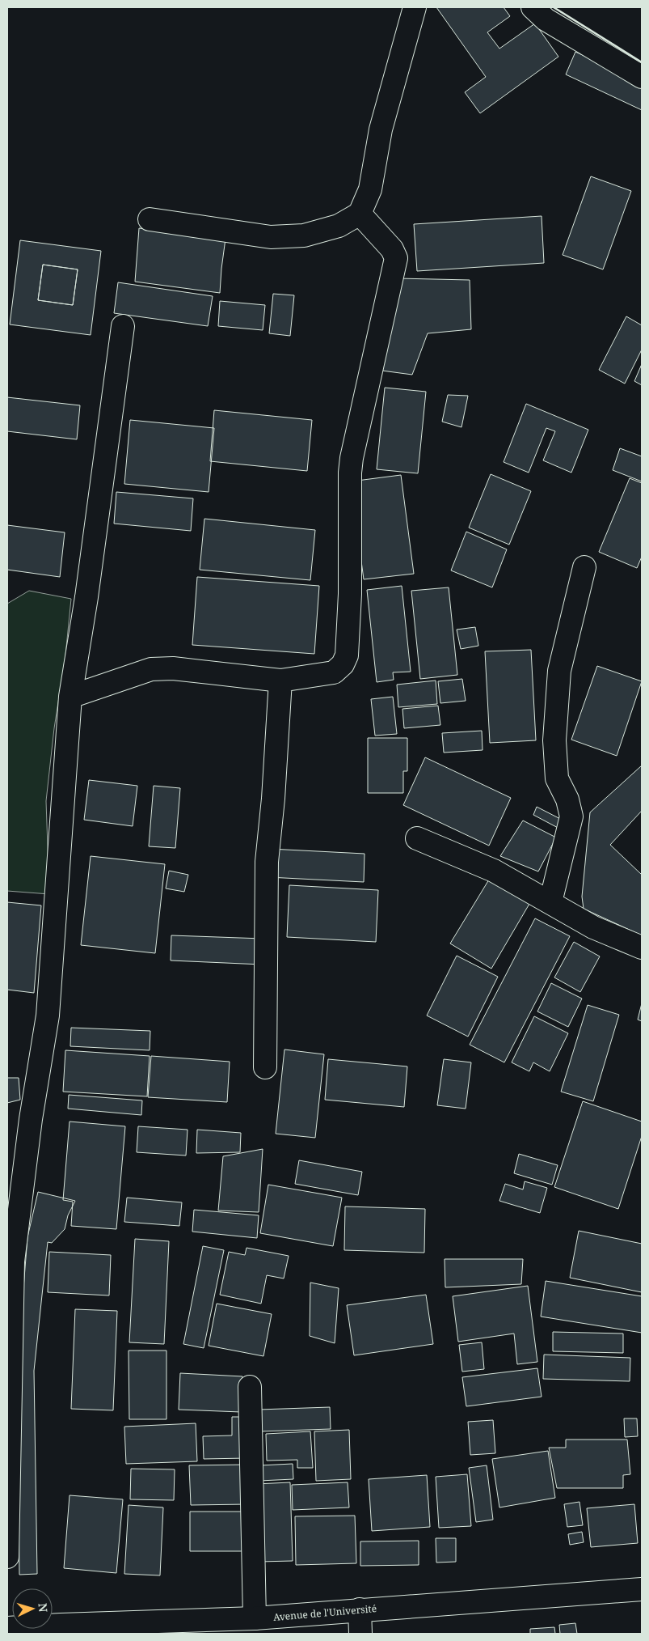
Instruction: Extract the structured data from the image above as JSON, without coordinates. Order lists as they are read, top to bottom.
{
  "streets": {
    "street": ["Avenue de l'Université"]
  },
  "north": "right"
}
